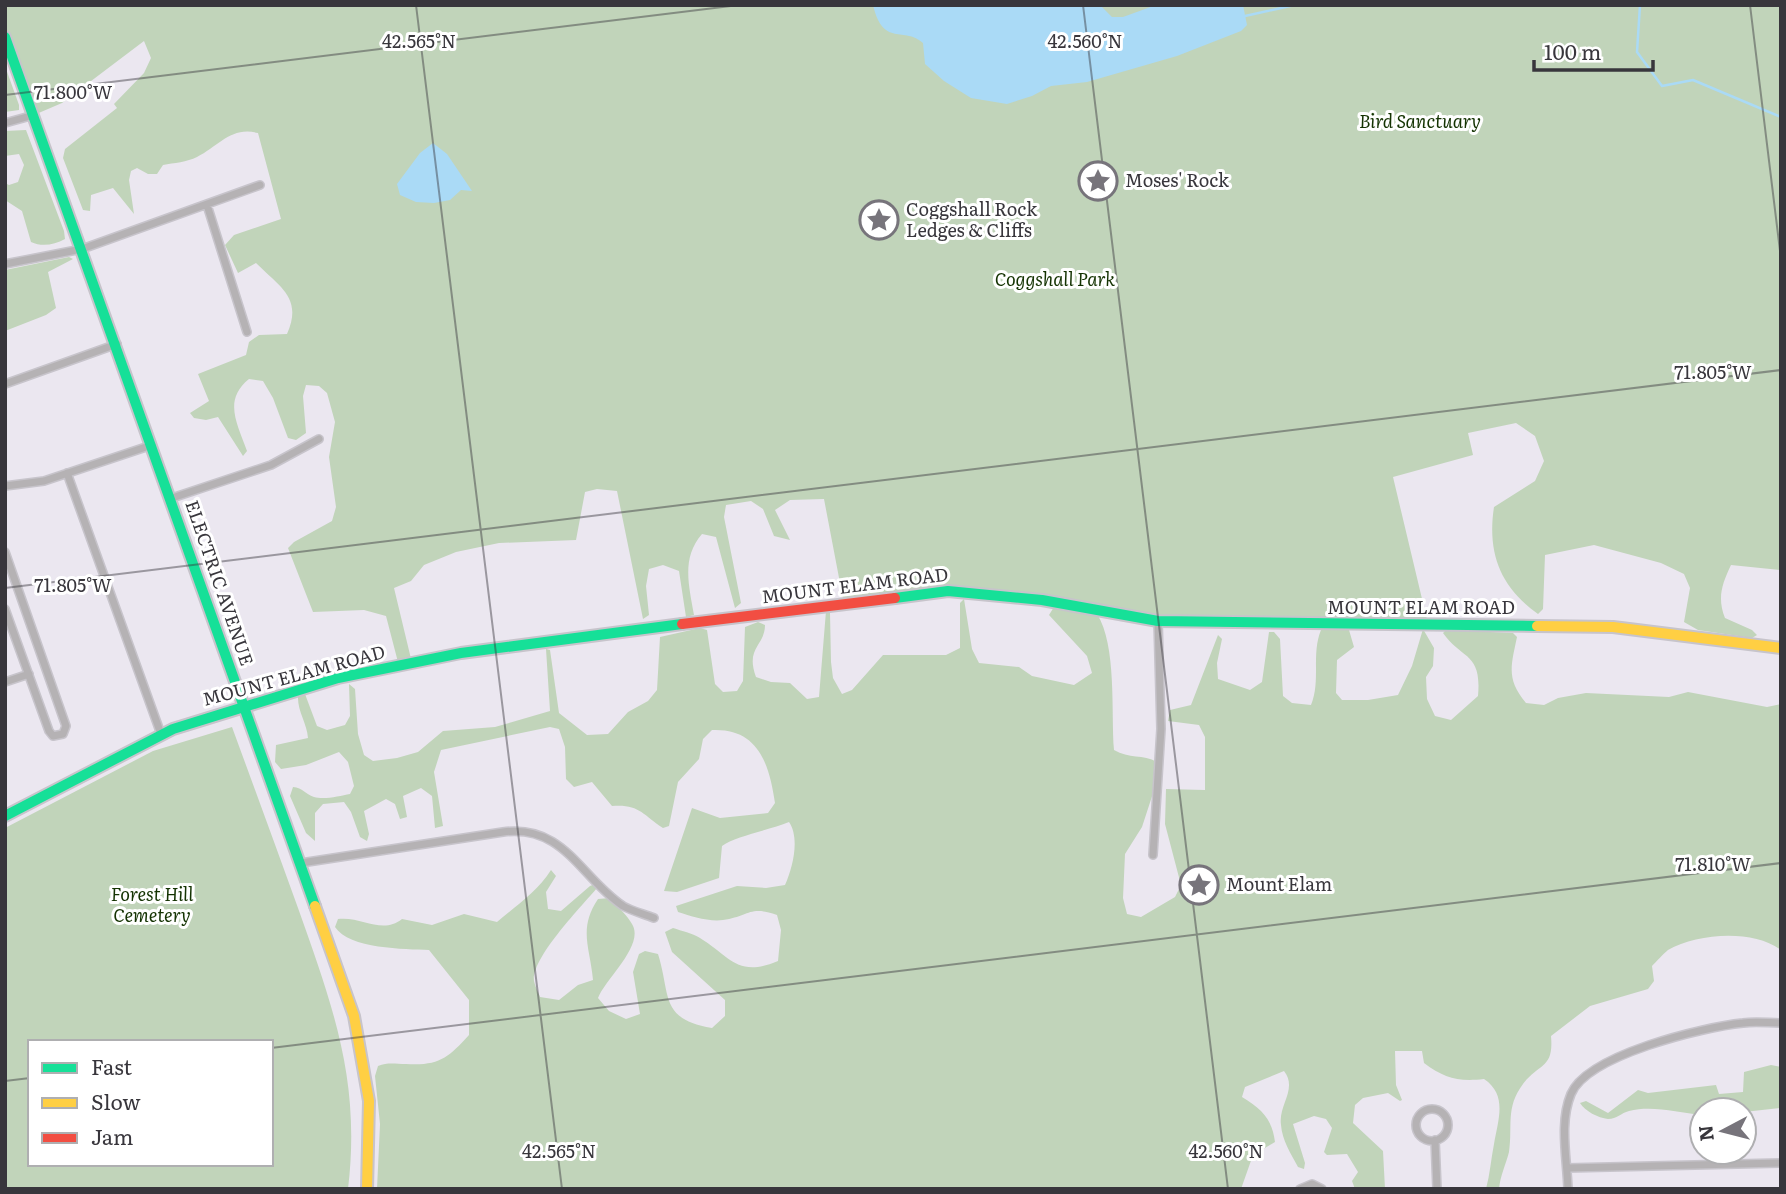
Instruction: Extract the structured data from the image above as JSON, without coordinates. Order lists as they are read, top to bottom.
{
  "streets": {
    "main road": ["ELECTRIC AVENUE", "MOUNT ELAM ROAD"]
  },
  "crossings": [
    ["ELECTRIC AVENUE", "MOUNT ELAM ROAD"]
  ],
  "parks": ["Bird Sanctuary", "Coggshall Park", "Forest Hill Cemetery"],
  "places": {
    "place": ["Moses' Rock", "Coggshall Rock Ledges & Cliffs", "Mount Elam"]
  },
  "legend": ["Fast", "Slow", "Jam"],
  "scale_bar": "100 m",
  "north": "left",
  "coordinates": [
    "42.565°N",
    "42.560°N",
    "71.800°W",
    "71.805°W",
    "71.810°W"
  ]
}
